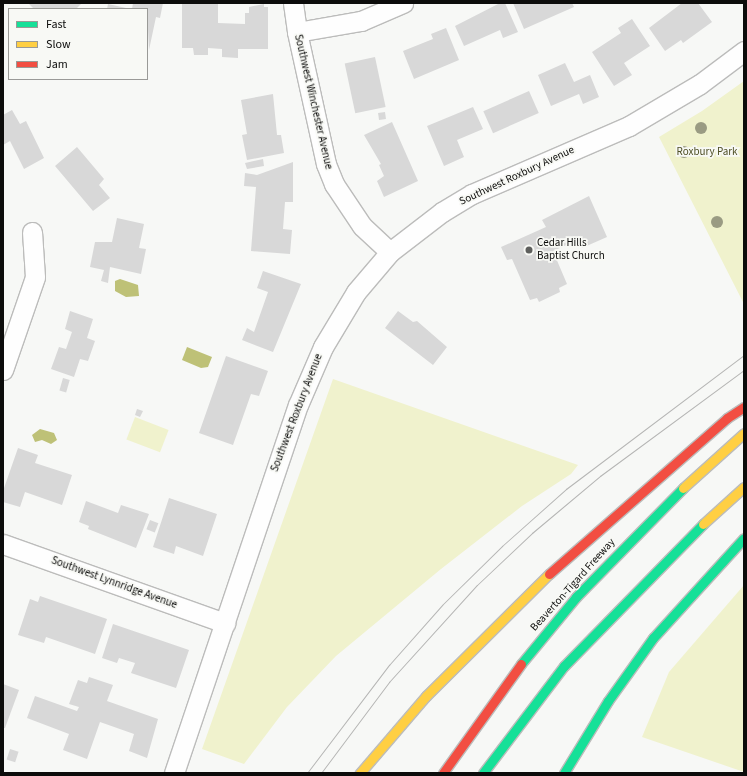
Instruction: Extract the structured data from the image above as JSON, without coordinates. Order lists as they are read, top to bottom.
{
  "streets": {
    "highway": ["Beaverton-Tigard Freeway"],
    "street": ["Southwest Winchester Avenue", "Southwest Roxbury Avenue", "Southwest Lynnridge Avenue"]
  },
  "crossings": [
    ["Southwest Winchester Avenue", "Southwest Roxbury Avenue"],
    ["Southwest Roxbury Avenue", "Southwest Lynnridge Avenue"]
  ],
  "parks": ["Roxbury Park"],
  "places": ["Cedar Hills Baptist Church"],
  "legend": ["Fast", "Slow", "Jam"]
}
